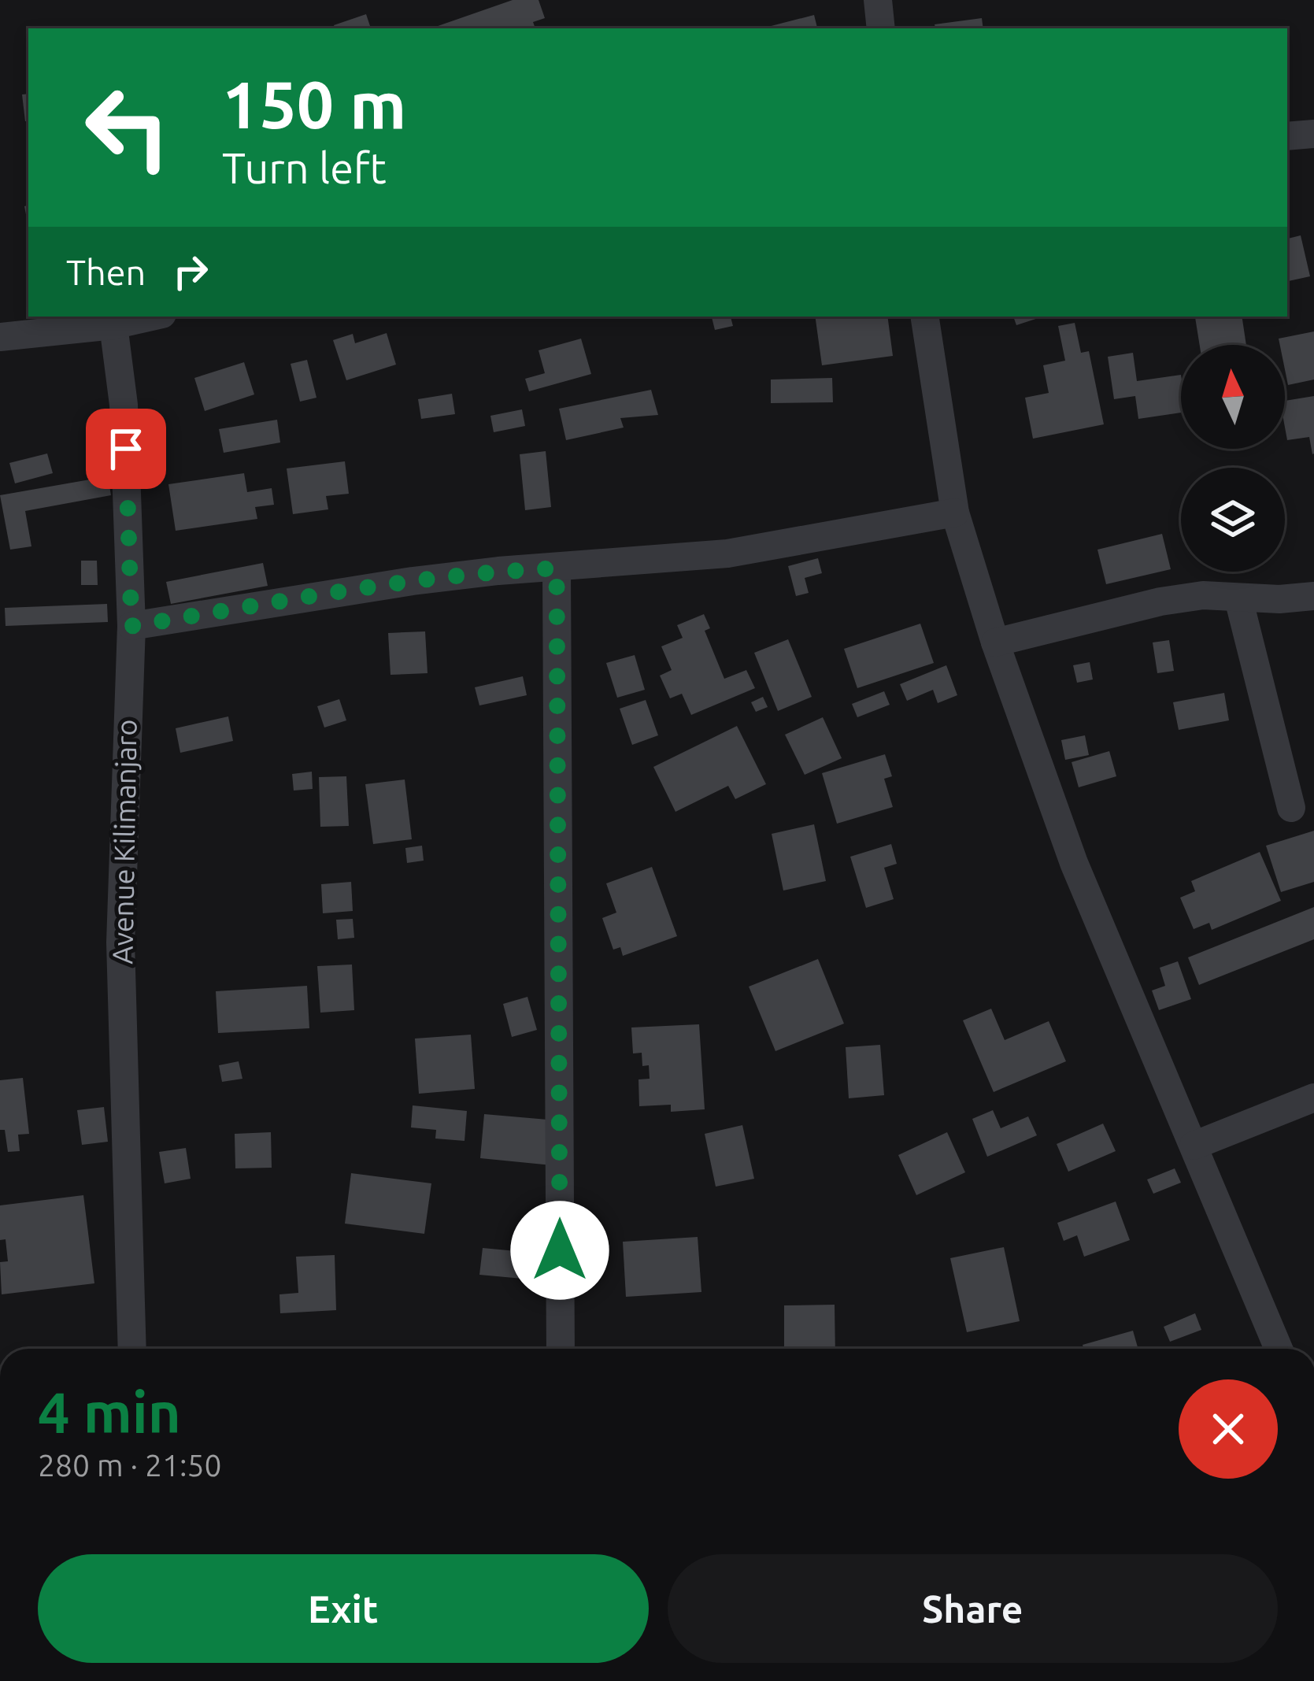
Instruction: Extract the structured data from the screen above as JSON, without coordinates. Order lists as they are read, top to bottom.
{
  "streets": {
    "street": ["Avenue Kilimanjaro"]
  },
  "north": "top",
  "page": {
    "turn": ["150 m", "Turn left"],
    "then": "Then",
    "heading": ["4 min", "280 m · 21:50"],
    "buttons": ["Exit", "Share"]
  }
}
